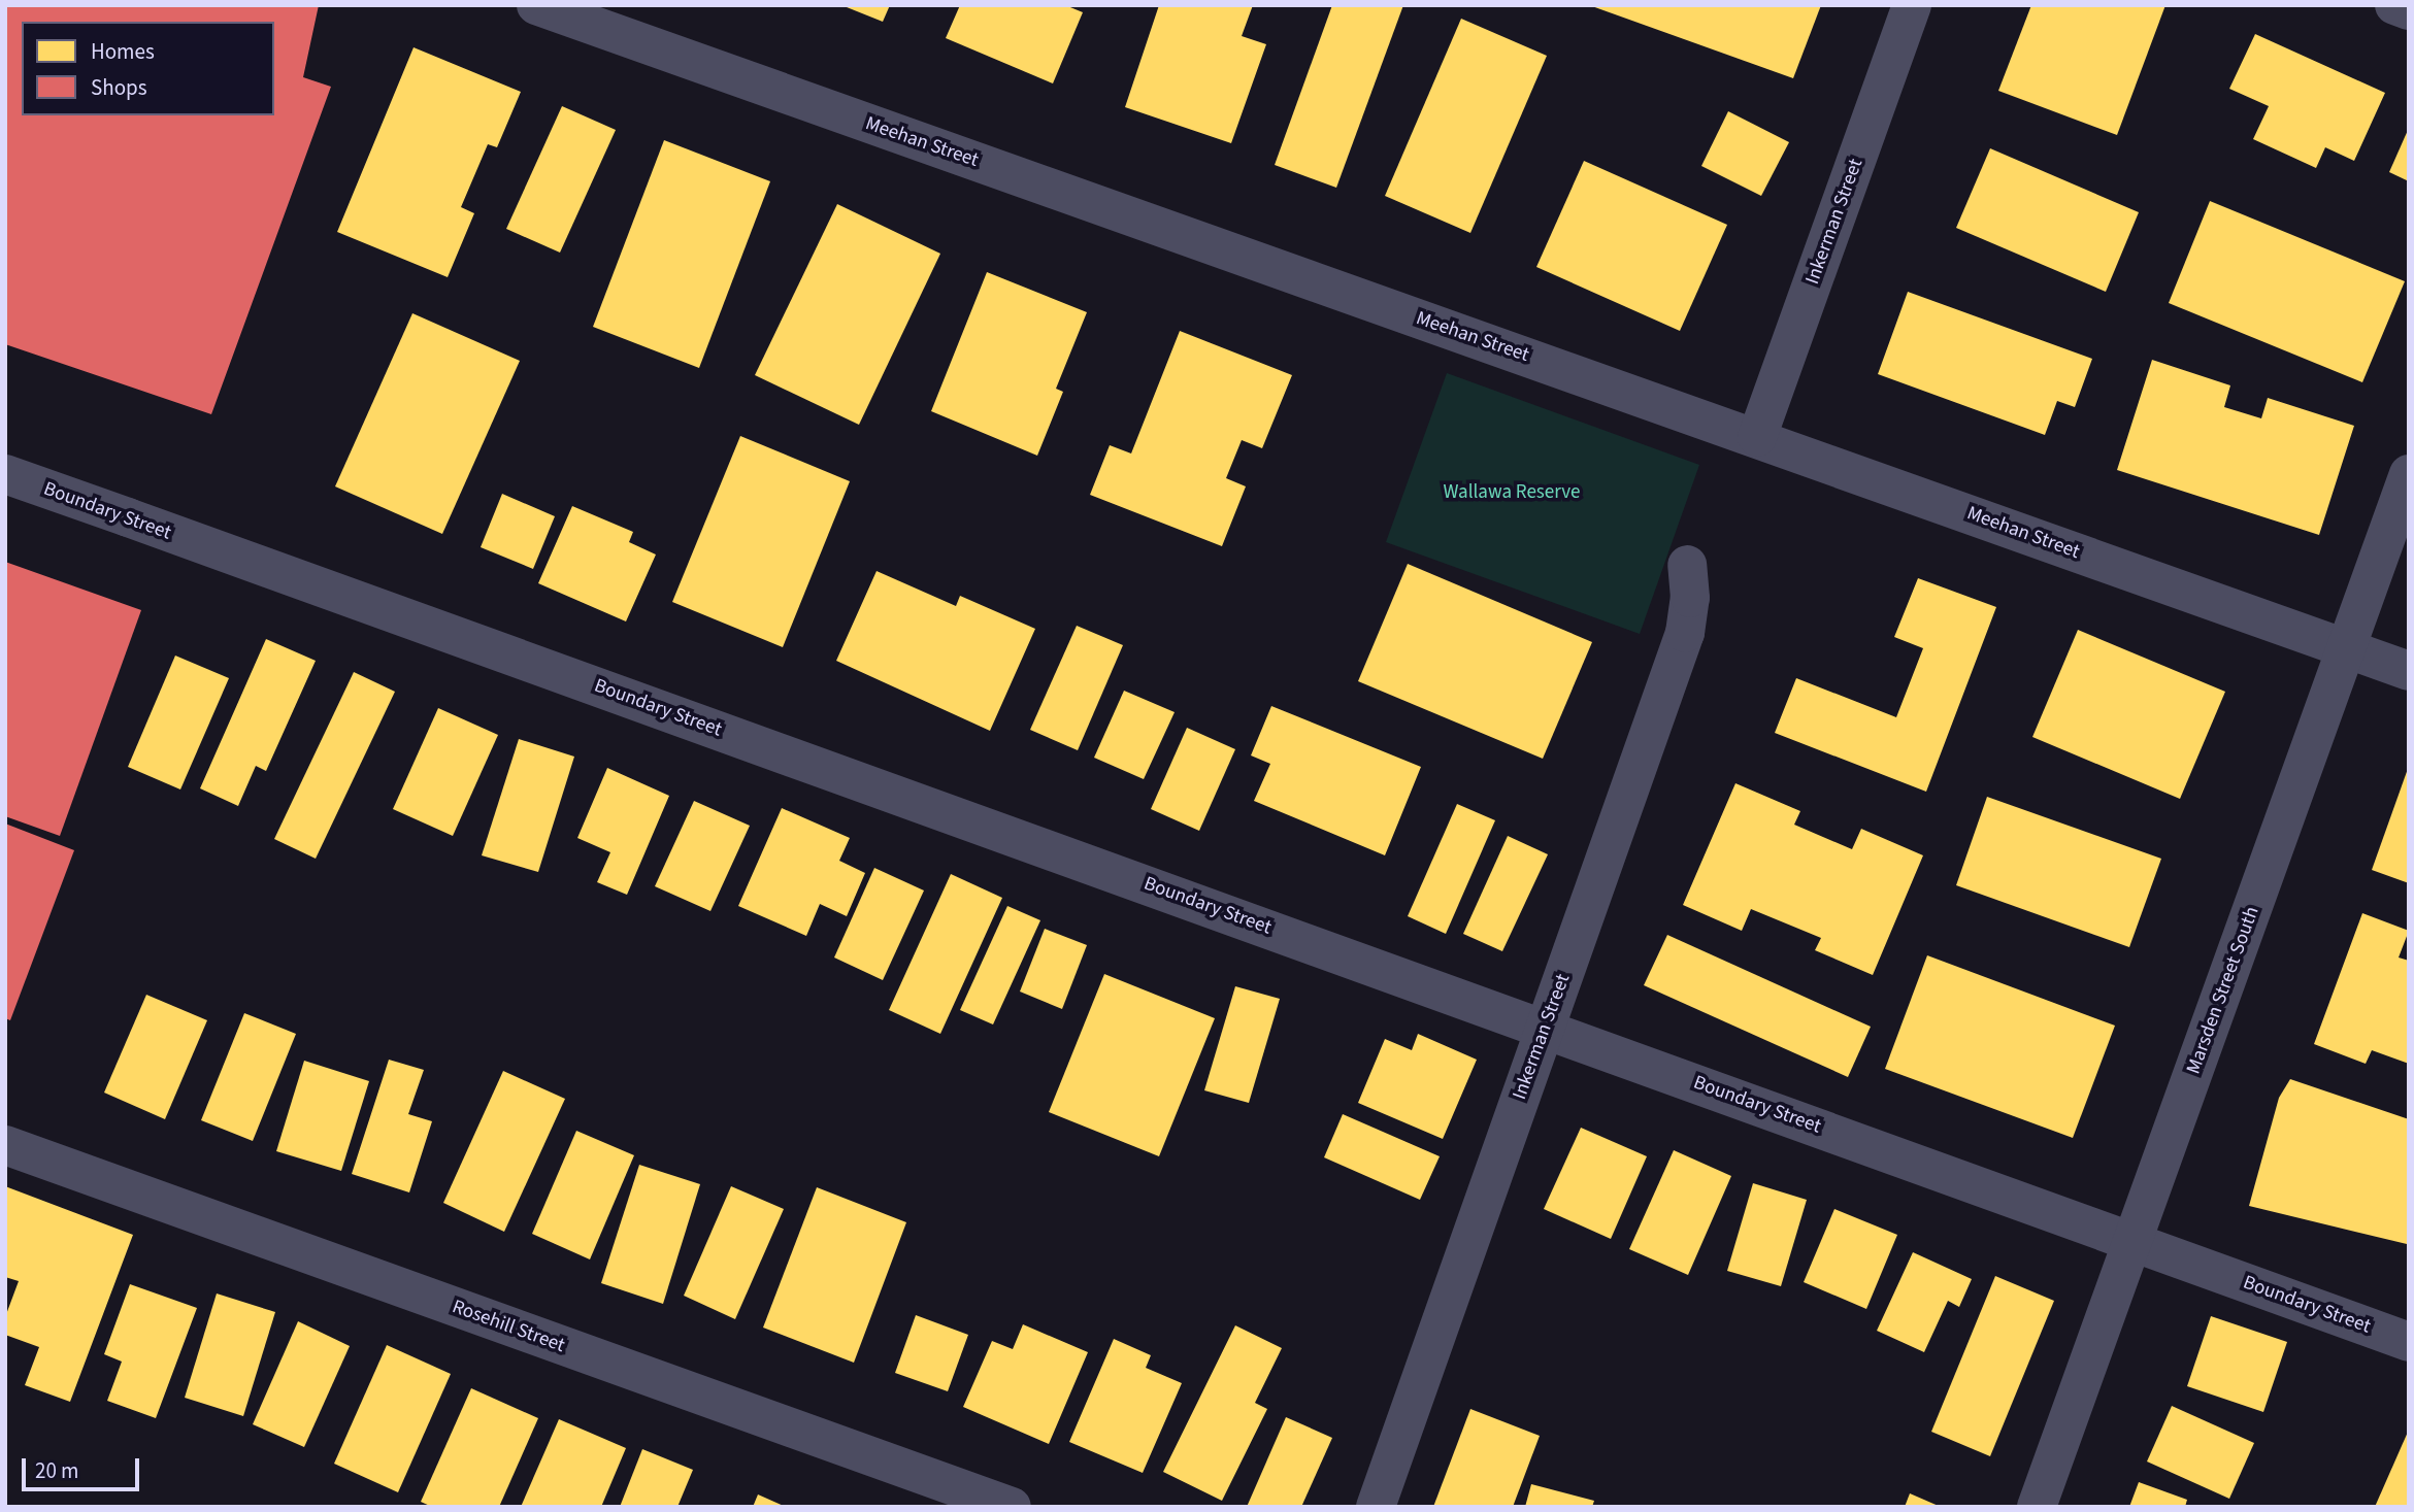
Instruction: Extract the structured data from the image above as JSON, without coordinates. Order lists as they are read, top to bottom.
{
  "streets": {
    "street": [
      "Meehan Street",
      "Inkerman Street",
      "Boundary Street",
      "Marsden Street South",
      "Rosehill Street"
    ]
  },
  "crossings": [
    ["Meehan Street", "Inkerman Street"],
    ["Meehan Street", "Marsden Street South"],
    ["Inkerman Street", "Boundary Street"],
    ["Boundary Street", "Marsden Street South"]
  ],
  "parks": ["Wallawa Reserve"],
  "legend": ["Homes", "Shops"],
  "scale_bar": "20 m"
}
